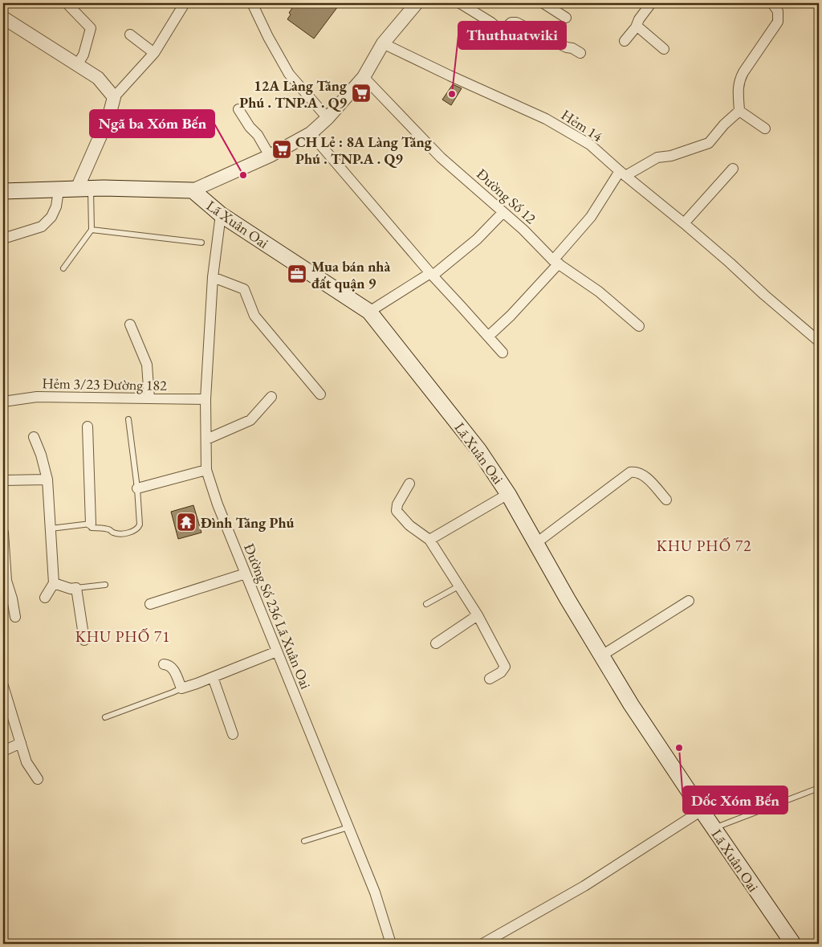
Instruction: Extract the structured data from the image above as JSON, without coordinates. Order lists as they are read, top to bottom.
{
  "streets": {
    "main road": ["Lã Xuân Oai"],
    "street": [
      "Hẻm 14",
      "Đường Số 12",
      "Hẻm 3/23 Đường 182",
      "Đường Số 236 Lã Xuân Oai"
    ]
  },
  "crossings": [
    ["Lã Xuân Oai", "Đường Số 236 Lã Xuân Oai"],
    ["Hẻm 3/23 Đường 182", "Đường Số 236 Lã Xuân Oai"]
  ],
  "districts": ["KHU PHỐ 72", "KHU PHỐ 71"],
  "places": {
    "supermarket": ["12A Làng Tăng Phú . TNP.A . Q9", "CH Lẻ : 8A Làng Tăng Phú . TNP.A . Q9"],
    "other": ["Thuthuatwiki", "Ngã ba Xóm Bến", "Dốc Xóm Bến"],
    "office": ["Mua bán nhà đất quận 9"],
    "temple": ["Đình Tăng Phú"]
  }
}
